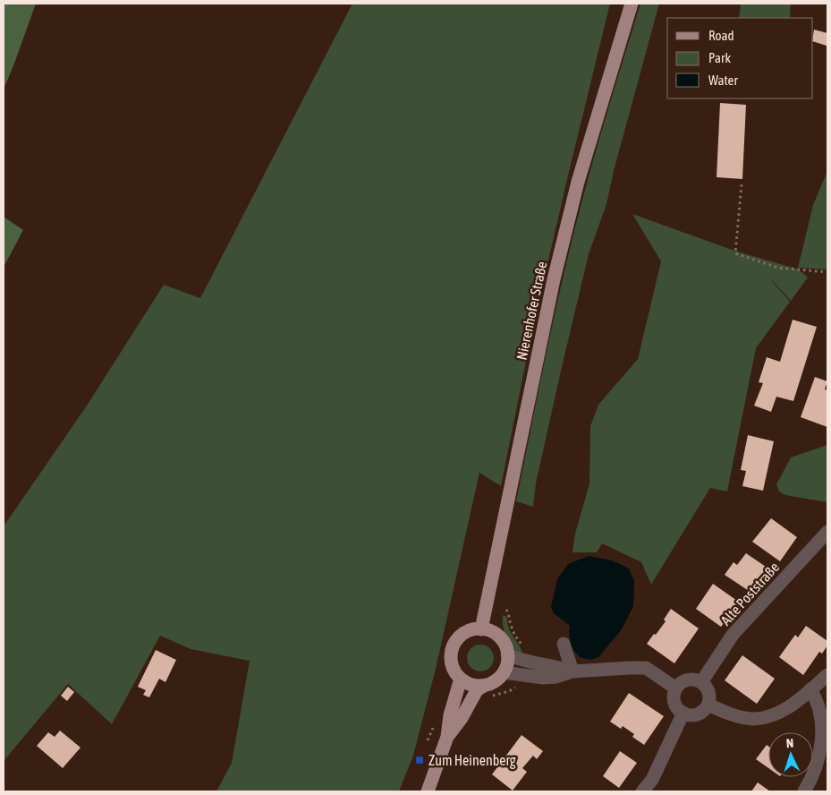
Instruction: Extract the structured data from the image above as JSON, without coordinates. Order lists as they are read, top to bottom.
{
  "streets": {
    "main road": ["Nierenhofer Straße"],
    "street": ["Alte Poststraße"]
  },
  "places": {
    "transit": ["Zum Heinenberg"]
  },
  "legend": ["Road", "Park", "Water"],
  "north": "top"
}
